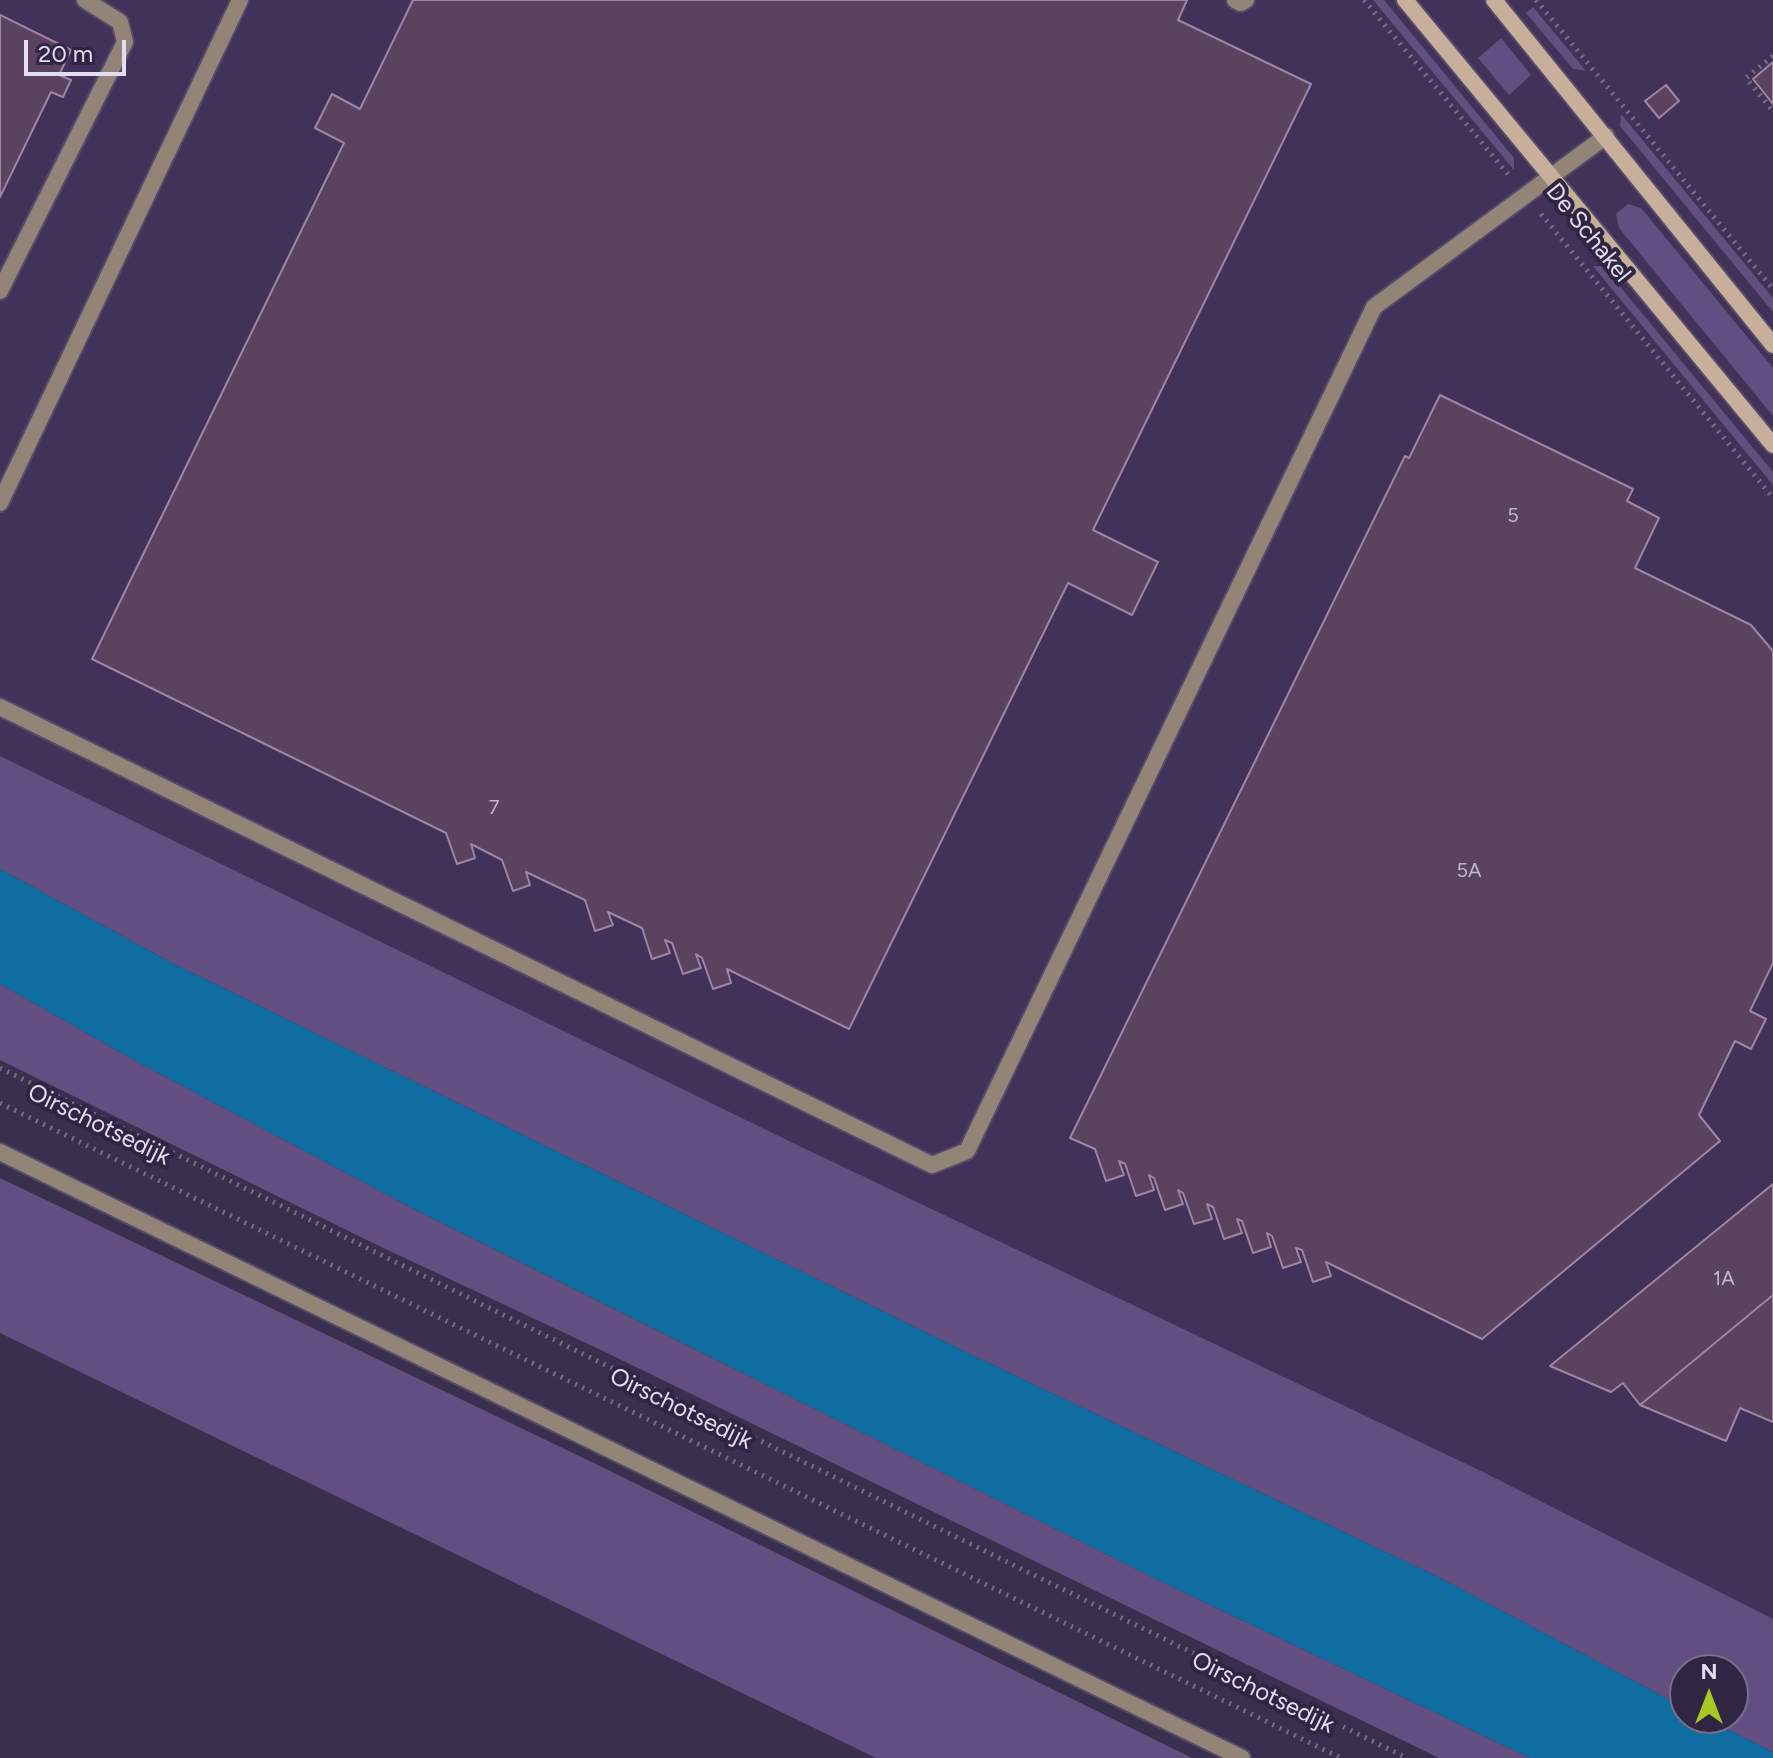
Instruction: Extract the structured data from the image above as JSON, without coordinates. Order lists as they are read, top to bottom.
{
  "streets": {
    "street": ["De Schakel"],
    "path": ["Oirschotsedijk"]
  },
  "house_numbers": [
    "5",
    "7",
    "5A",
    "1A"
  ],
  "scale_bar": "20 m",
  "north": "top"
}
